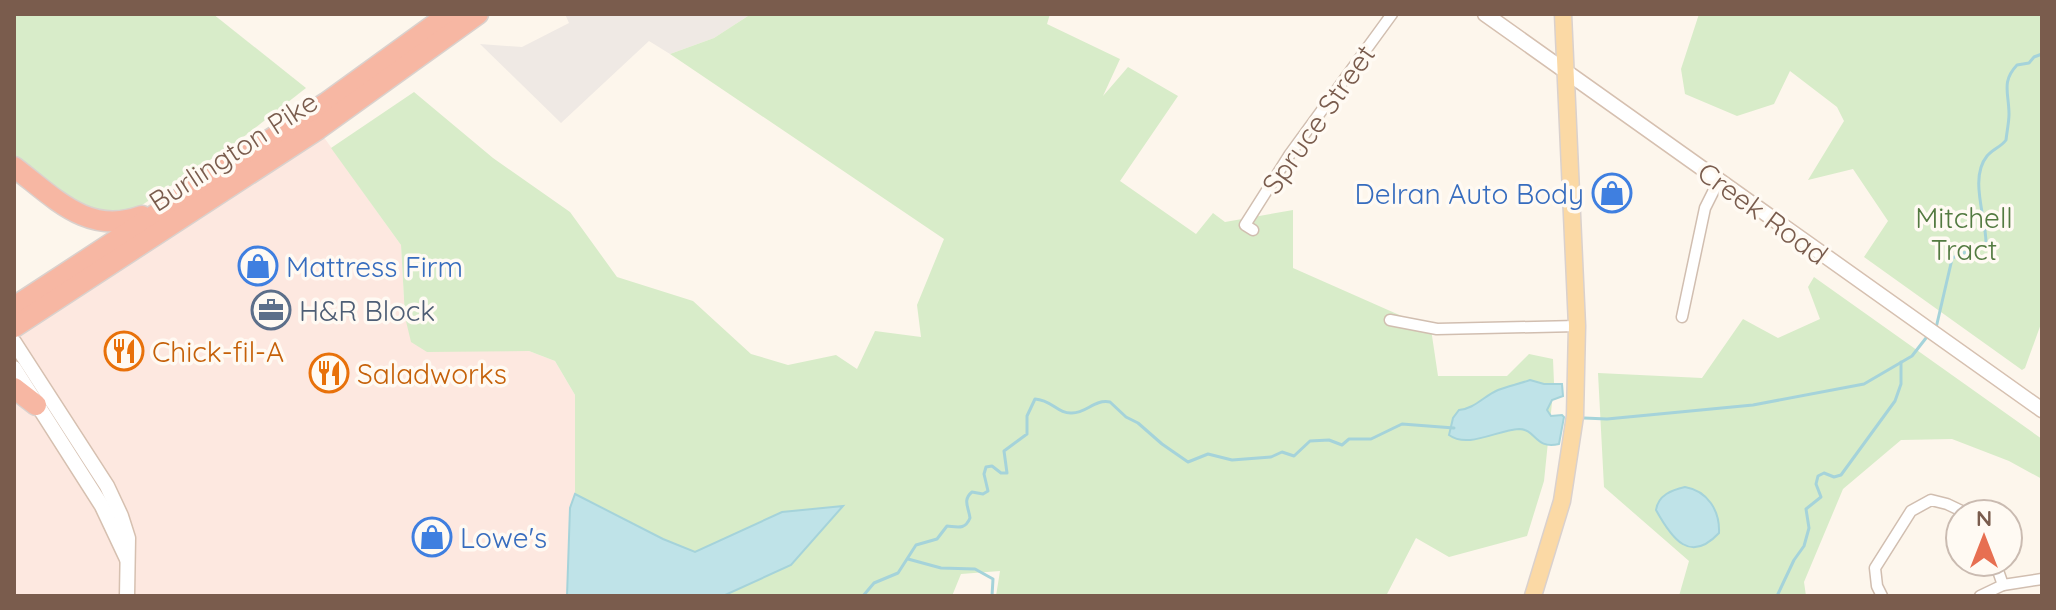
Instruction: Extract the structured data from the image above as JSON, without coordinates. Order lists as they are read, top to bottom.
{
  "streets": {
    "highway": ["Burlington Pike"],
    "street": ["Spruce Street", "Creek Road"]
  },
  "parks": ["Mitchell Tract"],
  "places": {
    "shop": ["Delran Auto Body", "Mattress Firm", "Lowe's"],
    "office": ["H&R Block"],
    "restaurant": ["Chick-fil-A", "Saladworks"]
  },
  "north": "top"
}
